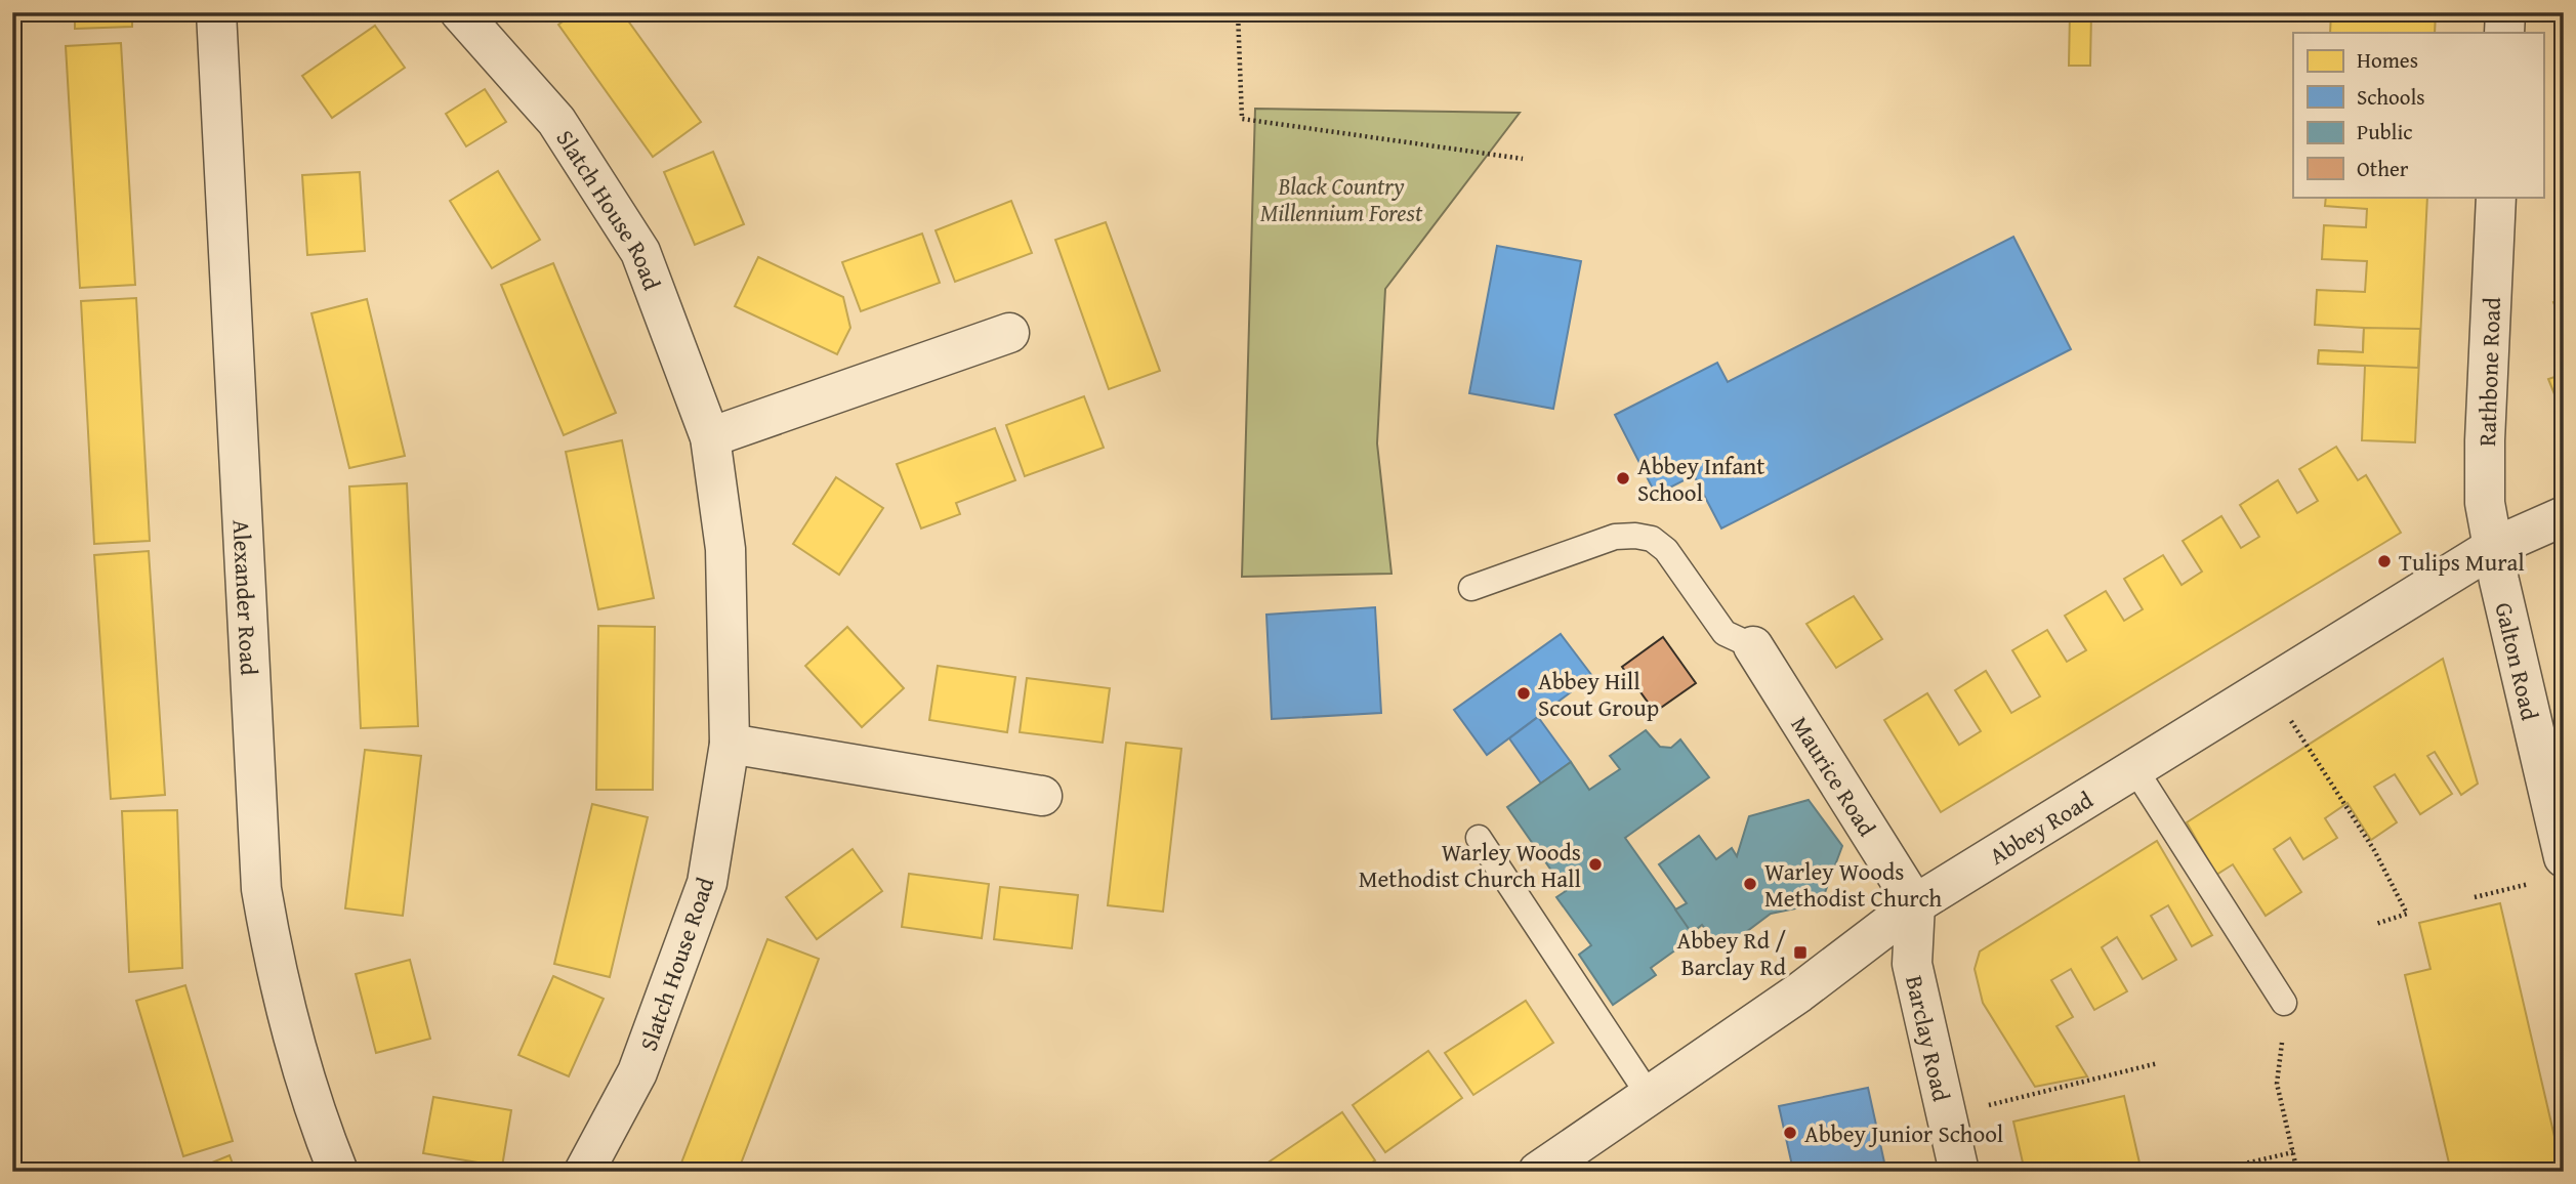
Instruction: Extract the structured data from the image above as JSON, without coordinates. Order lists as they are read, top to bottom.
{
  "streets": {
    "street": [
      "Slatch House Road",
      "Rathbone Road",
      "Alexander Road",
      "Galton Road",
      "Maurice Road",
      "Abbey Road",
      "Barclay Road"
    ]
  },
  "crossings": [
    ["Rathbone Road", "Galton Road"],
    ["Rathbone Road", "Abbey Road"],
    ["Galton Road", "Abbey Road"],
    ["Maurice Road", "Abbey Road"],
    ["Maurice Road", "Barclay Road"],
    ["Abbey Road", "Barclay Road"]
  ],
  "parks": ["Black Country Millennium Forest"],
  "places": {
    "other": [
      "Abbey Infant School",
      "Tulips Mural",
      "Abbey Hill Scout Group",
      "Warley Woods Methodist Church Hall",
      "Warley Woods Methodist Church",
      "Abbey Junior School"
    ],
    "transit": ["Abbey Rd / Barclay Rd"]
  },
  "legend": [
    "Homes",
    "Schools",
    "Public",
    "Other"
  ]
}
